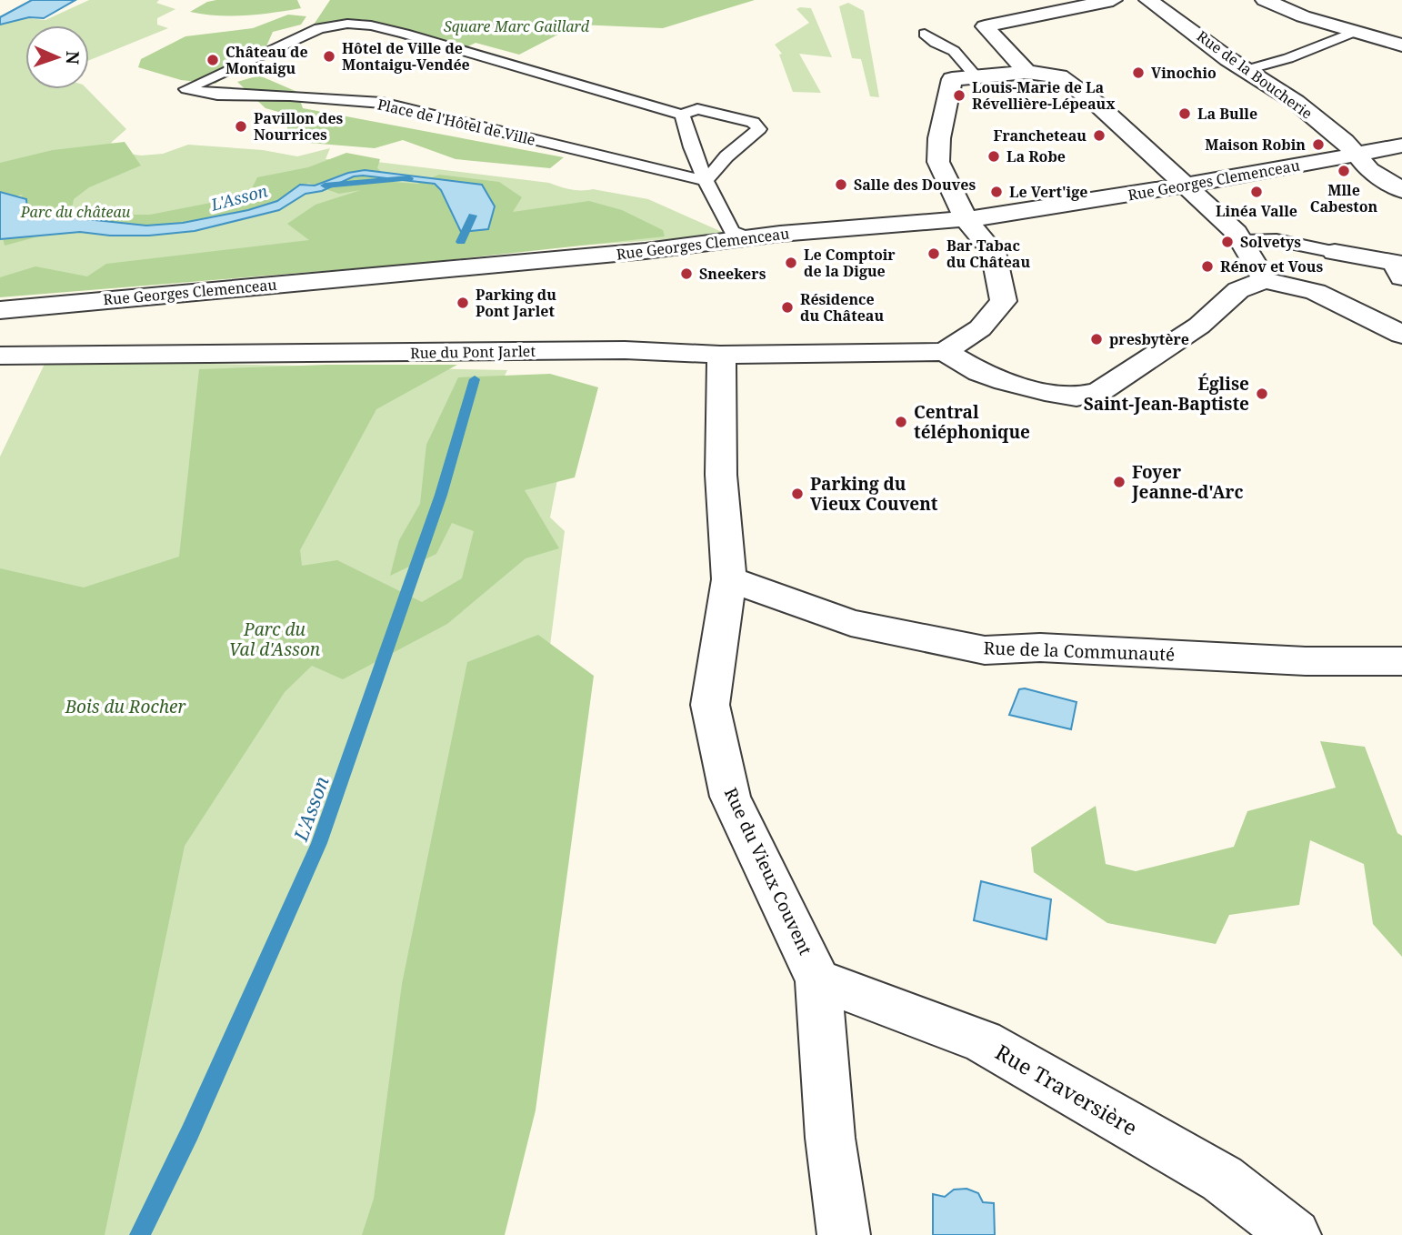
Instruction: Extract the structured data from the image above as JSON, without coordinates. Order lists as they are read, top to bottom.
{
  "streets": {
    "street": [
      "Rue de la Boucherie",
      "Rue Georges Clemenceau",
      "Rue du Pont Jarlet",
      "Rue de la Communauté",
      "Rue du Vieux Couvent",
      "Rue Traversière"
    ],
    "lane": ["Place de l'Hôtel de Ville"]
  },
  "crossings": [
    ["Rue de la Boucherie", "Rue Georges Clemenceau"],
    ["Rue du Pont Jarlet", "Rue du Vieux Couvent"],
    ["Rue de la Communauté", "Rue du Vieux Couvent"],
    ["Rue du Vieux Couvent", "Rue Traversière"]
  ],
  "water": ["L'Asson"],
  "parks": [
    "Square Marc Gaillard",
    "Parc du château",
    "Parc du Val d'Asson",
    "Bois du Rocher"
  ],
  "places": [
    "Hôtel de Ville de Montaigu-Vendée",
    "Château de Montaigu",
    "Vinochio",
    "Louis-Marie de La Révellière-Lépeaux",
    "La Bulle",
    "Pavillon des Nourrices",
    "Francheteau",
    "Maison Robin",
    "La Robe",
    "Mlle Cabeston",
    "Salle des Douves",
    "Le Vert'ige",
    "Linéa Valle",
    "Solvetys",
    "Bar Tabac du Château",
    "Le Comptoir de la Digue",
    "Rénov et Vous",
    "Sneekers",
    "Parking du Pont Jarlet",
    "Résidence du Château",
    "presbytère",
    "Église Saint-Jean-Baptiste",
    "Central téléphonique",
    "Foyer Jeanne-d'Arc",
    "Parking du Vieux Couvent"
  ],
  "north": "right"
}
